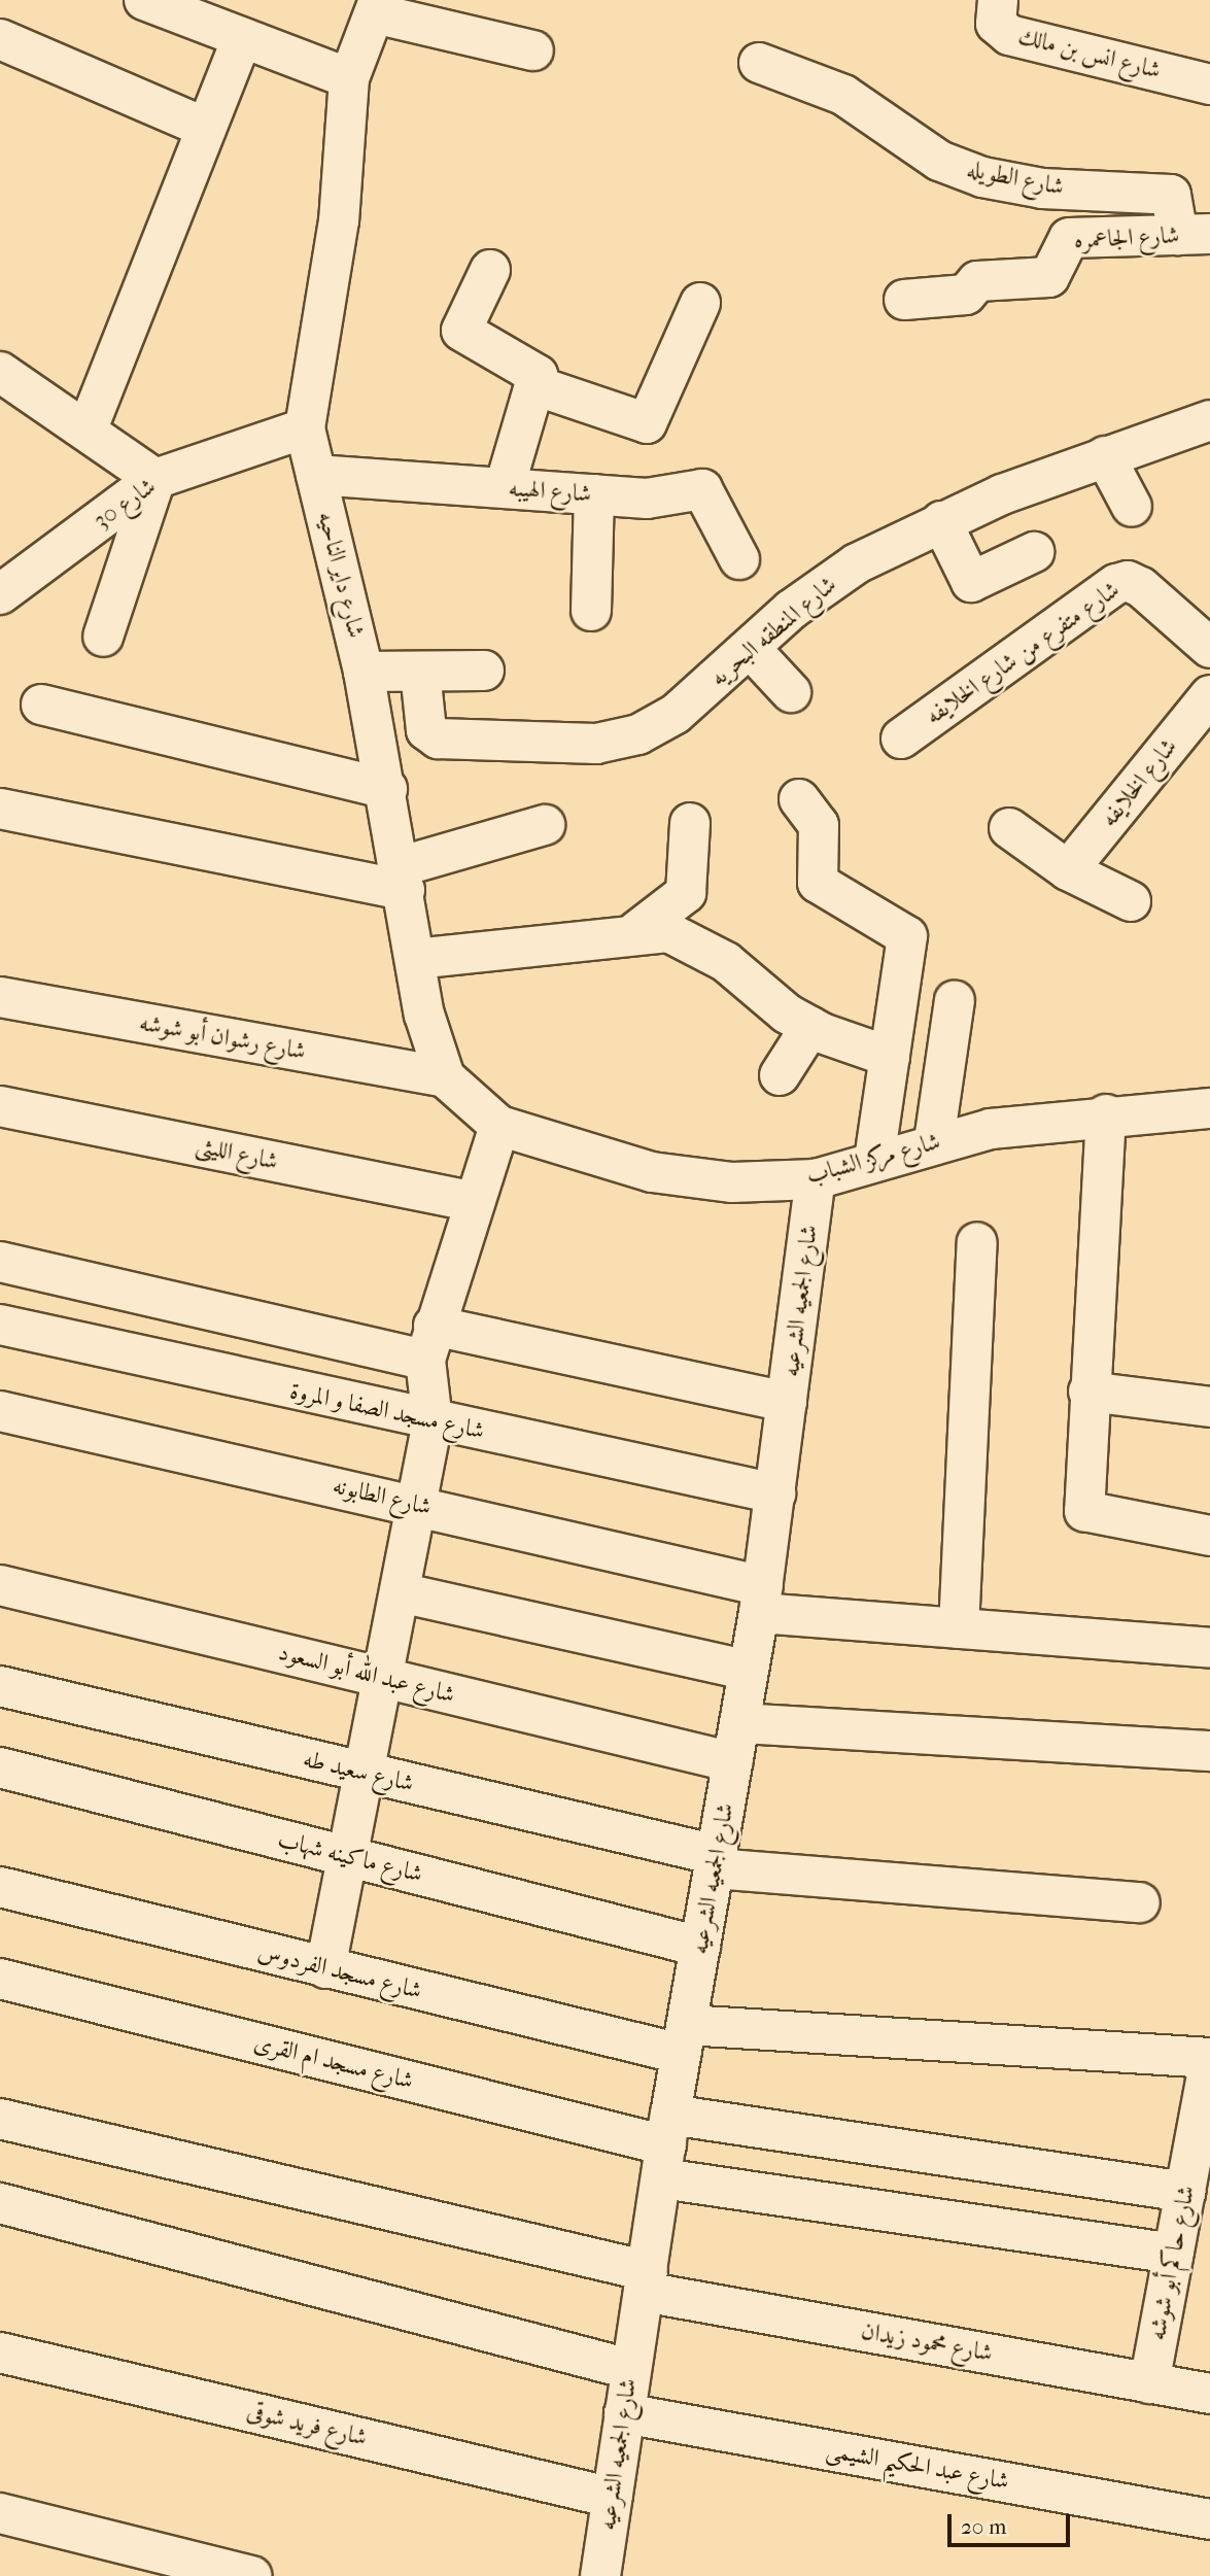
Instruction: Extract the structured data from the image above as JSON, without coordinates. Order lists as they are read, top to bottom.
{
  "streets": {
    "street": [
      "شارع انس بن مالك",
      "شارع الطويله",
      "شارع الجاعمره",
      "شارع الهيبه",
      "شارع 30",
      "شارع داير الناحيه",
      "شارع المنطقه البحريه",
      "شارع متفرع من شارع الخلايفه",
      "شارع الخلايفه",
      "شارع رشوان أبو شوشه",
      "شارع الليثى",
      "شارع مركز الشباب",
      "شارع الجمعيه الشرعيه",
      "شارع مسجد الصفا و المروة",
      "شارع الطابونه",
      "شارع عبد الله أبو السعود",
      "شارع سعيد طه",
      "شارع ماكينه شهاب",
      "شارع مسجد الفردوس",
      "شارع مسجد ام القرى",
      "شارع حاكم أبو شوشه",
      "شارع محمود زيدان",
      "شارع فريد شوقى",
      "شارع عبد الحكيم الشيمى"
    ]
  },
  "crossings": [
    ["شارع الطويله", "شارع الجاعمره"],
    ["شارع الهيبه", "شارع داير الناحيه"],
    ["شارع 30", "شارع داير الناحيه"],
    ["شارع داير الناحيه", "شارع رشوان أبو شوشه"],
    ["شارع مركز الشباب", "شارع الجمعيه الشرعيه"],
    ["شارع الجمعيه الشرعيه", "شارع مسجد الصفا و المروة"],
    ["شارع الجمعيه الشرعيه", "شارع الطابونه"],
    ["شارع الجمعيه الشرعيه", "شارع عبد الله أبو السعود"],
    ["شارع الجمعيه الشرعيه", "شارع سعيد طه"],
    ["شارع الجمعيه الشرعيه", "شارع ماكينه شهاب"],
    ["شارع الجمعيه الشرعيه", "شارع مسجد الفردوس"],
    ["شارع الجمعيه الشرعيه", "شارع مسجد ام القرى"],
    ["شارع الجمعيه الشرعيه", "شارع محمود زيدان"],
    ["شارع الجمعيه الشرعيه", "شارع فريد شوقى"],
    ["شارع الجمعيه الشرعيه", "شارع عبد الحكيم الشيمى"],
    ["شارع مسجد الفردوس", "شارع حاكم أبو شوشه"],
    ["شارع حاكم أبو شوشه", "شارع محمود زيدان"]
  ],
  "scale_bar": "20 m"
}
